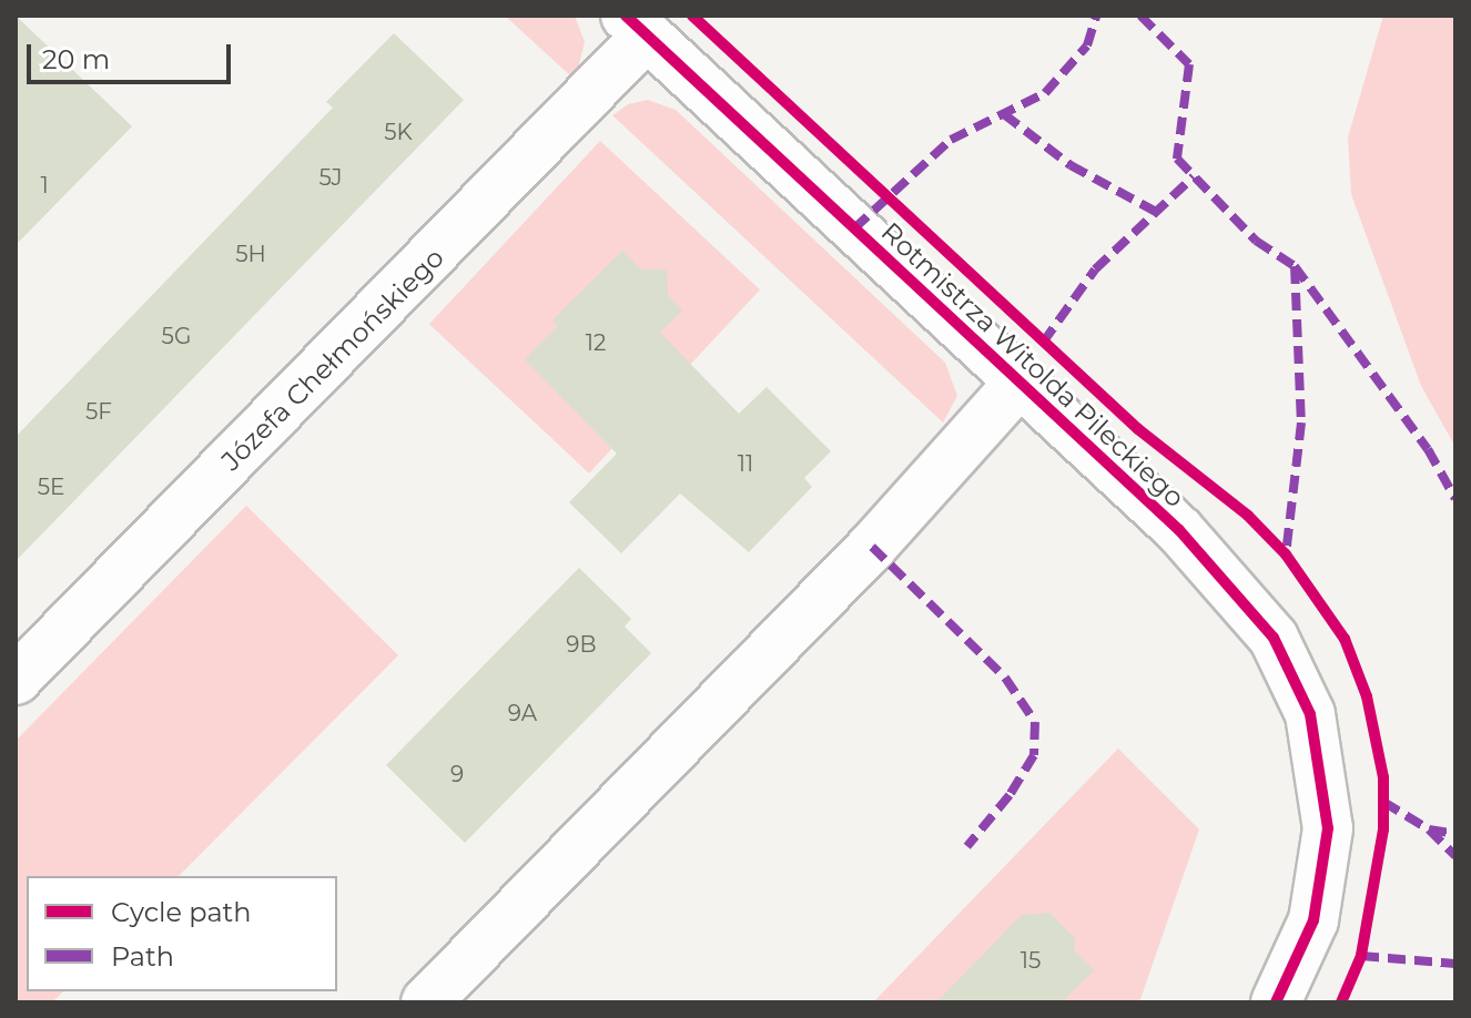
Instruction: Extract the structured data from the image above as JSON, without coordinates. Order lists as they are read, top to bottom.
{
  "streets": {
    "street": ["Józefa Chełmońskiego", "Rotmistrza Witolda Pileckiego"]
  },
  "crossings": [
    ["Józefa Chełmońskiego", "Rotmistrza Witolda Pileckiego"]
  ],
  "house_numbers": [
    "5K",
    "5J",
    "1",
    "5H",
    "5G",
    "12",
    "5F",
    "11",
    "5E",
    "9B",
    "9A",
    "9",
    "15"
  ],
  "legend": ["Cycle path", "Path"],
  "scale_bar": "20 m"
}
